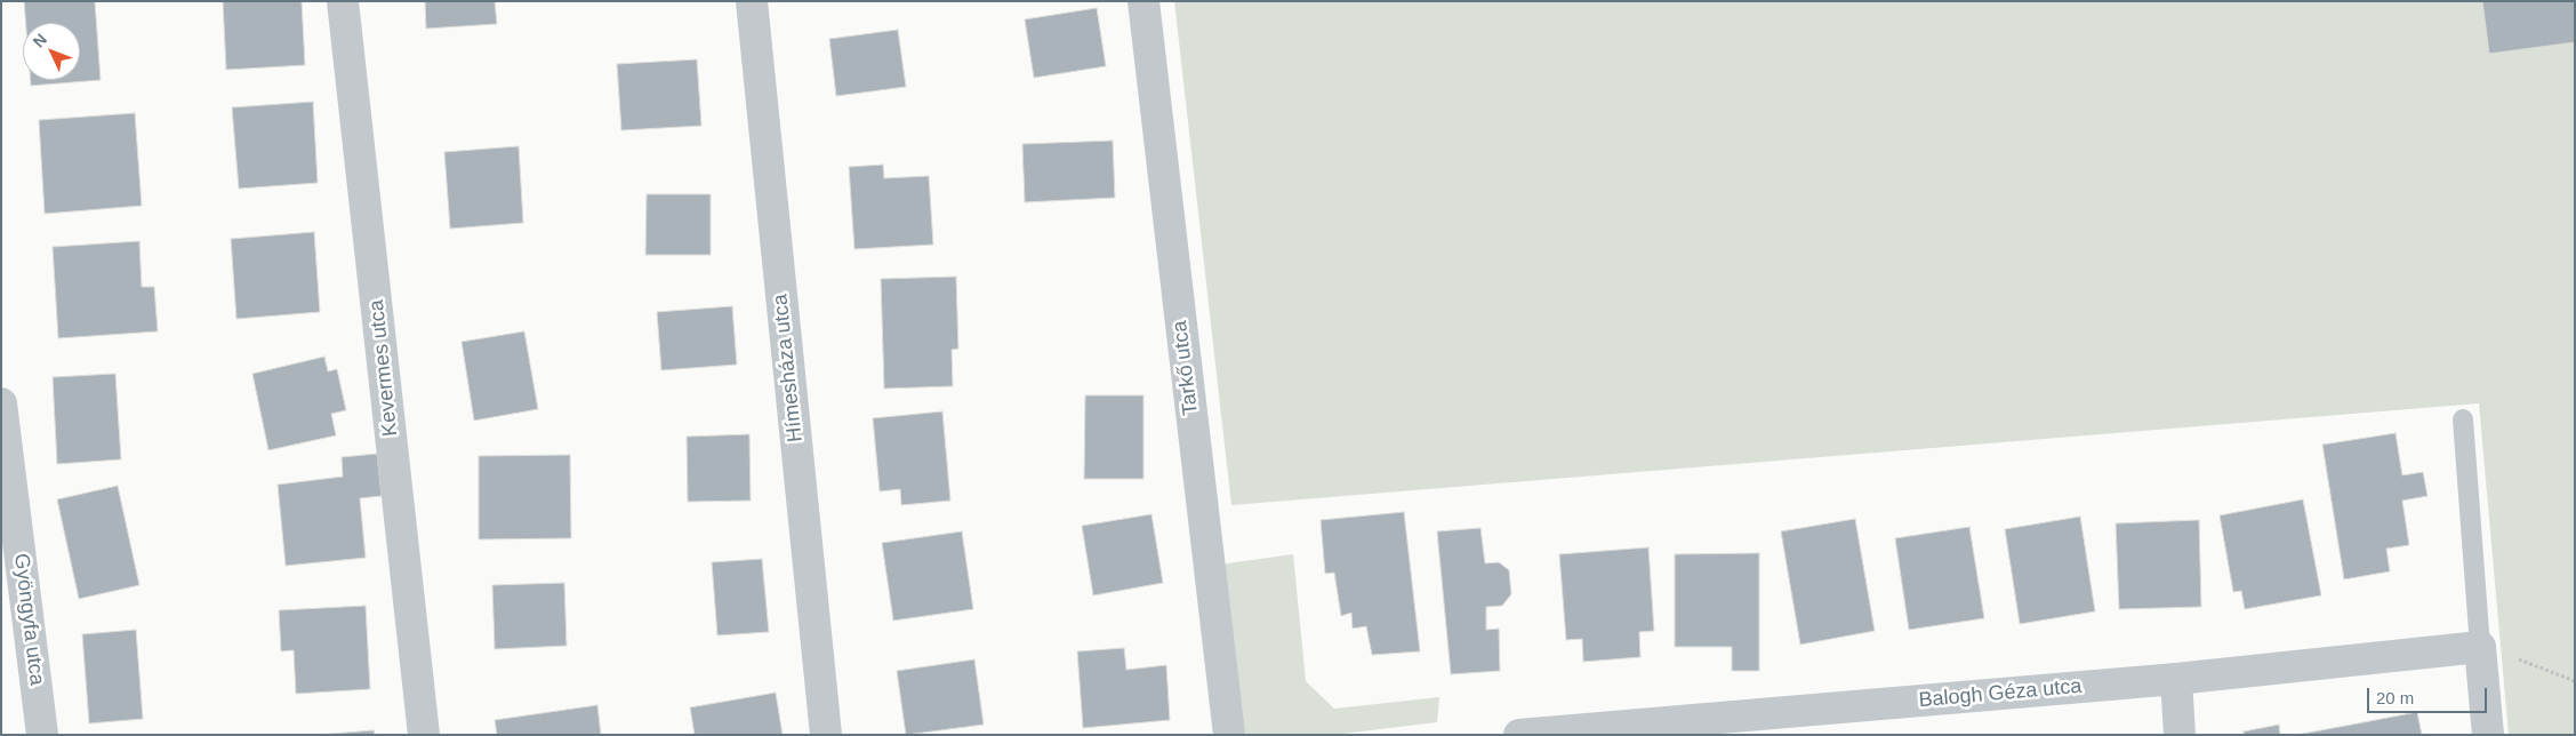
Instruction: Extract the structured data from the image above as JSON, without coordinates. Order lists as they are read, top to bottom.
{
  "streets": {
    "street": [
      "Kevermes utca",
      "Hímesháza utca",
      "Tarkő utca",
      "Gyöngyfa utca",
      "Balogh Géza utca"
    ]
  },
  "scale_bar": "20 m",
  "north": "top left"
}
